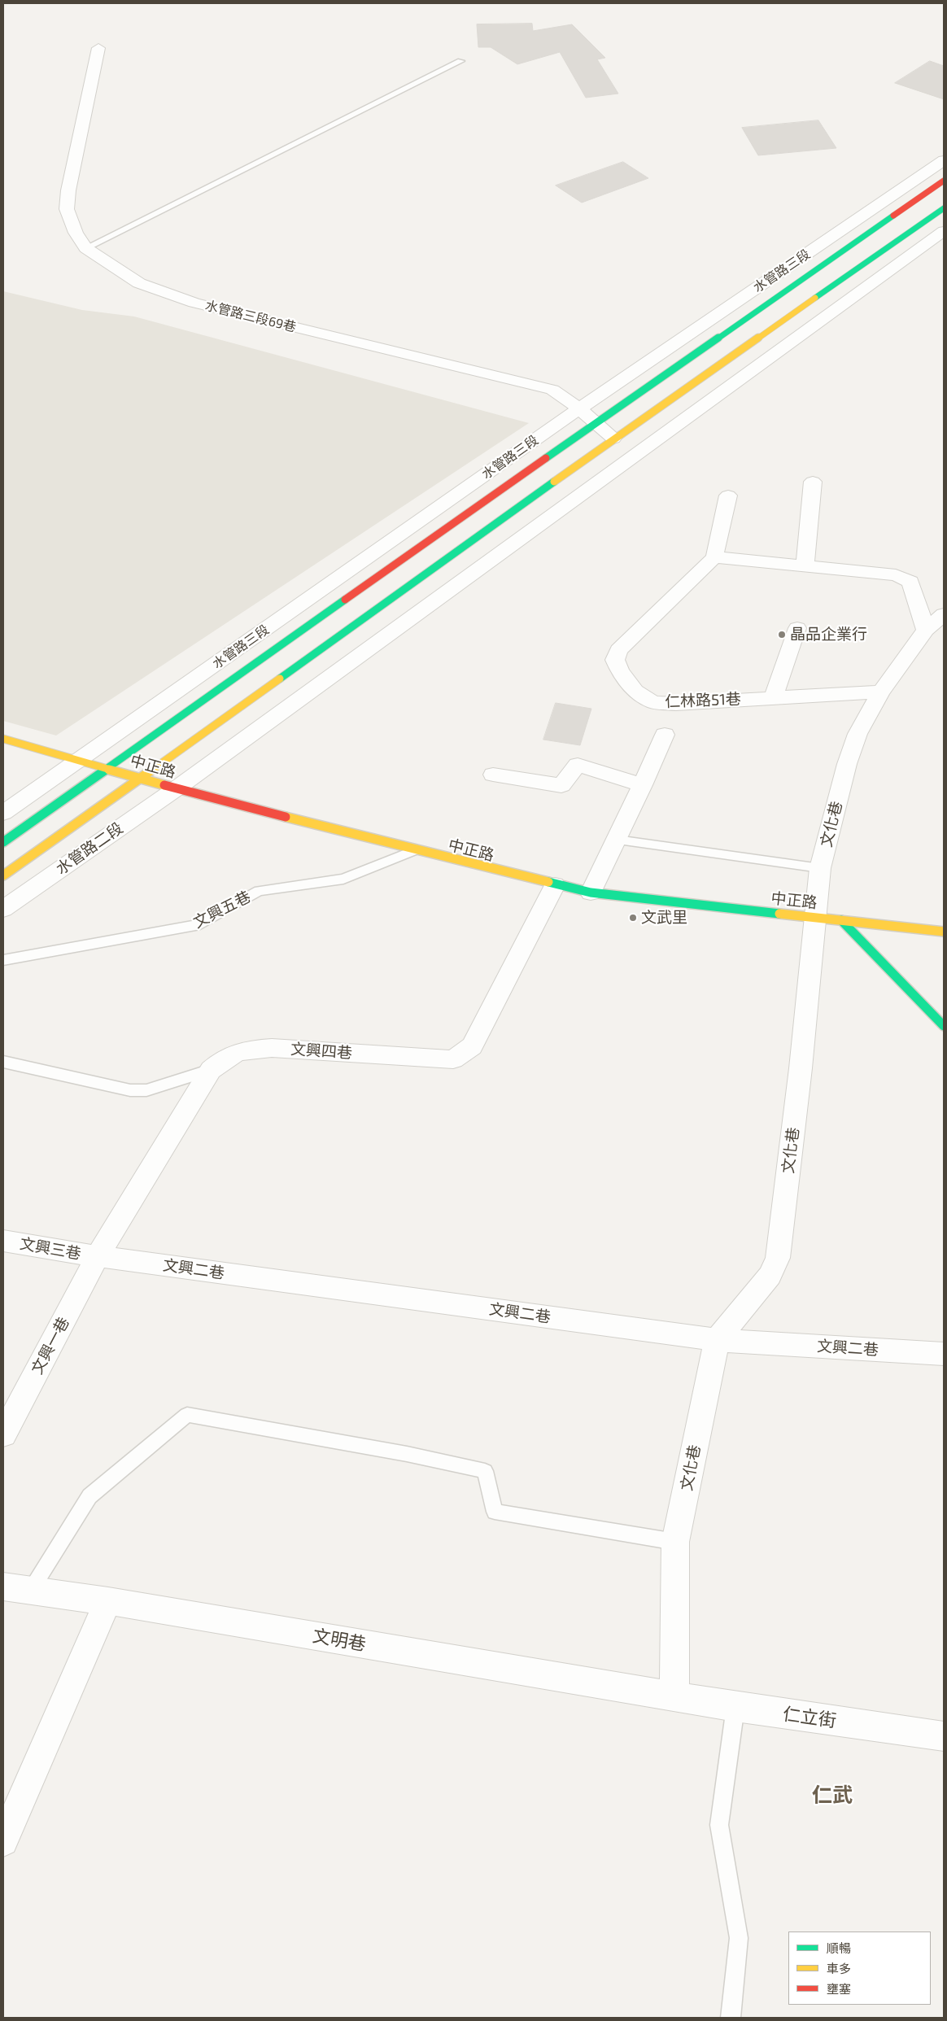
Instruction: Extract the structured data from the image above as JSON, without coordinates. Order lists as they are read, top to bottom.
{
  "streets": {
    "street": [
      "水管路三段",
      "水管路三段69巷",
      "仁林路51巷",
      "中正路",
      "文化巷",
      "水管路二段",
      "文興四巷",
      "文興三巷",
      "文興二巷",
      "文興一巷",
      "文明巷",
      "仁立街"
    ],
    "lane": ["文興五巷"]
  },
  "crossings": [
    ["水管路三段", "水管路三段69巷"],
    ["水管路三段", "中正路"],
    ["仁林路51巷", "文化巷"],
    ["中正路", "文化巷"],
    ["中正路", "水管路二段"],
    ["中正路", "文興五巷"],
    ["中正路", "文興四巷"],
    ["文化巷", "文興二巷"],
    ["文化巷", "文明巷"],
    ["文化巷", "仁立街"],
    ["文興四巷", "文興三巷"],
    ["文興四巷", "文興二巷"],
    ["文興四巷", "文興一巷"],
    ["文興三巷", "文興二巷"],
    ["文興三巷", "文興一巷"],
    ["文興二巷", "文興一巷"],
    ["文明巷", "仁立街"]
  ],
  "districts": ["仁武"],
  "places": ["晶品企業行", "文武里"],
  "legend": ["順暢", "車多", "壅塞"]
}
